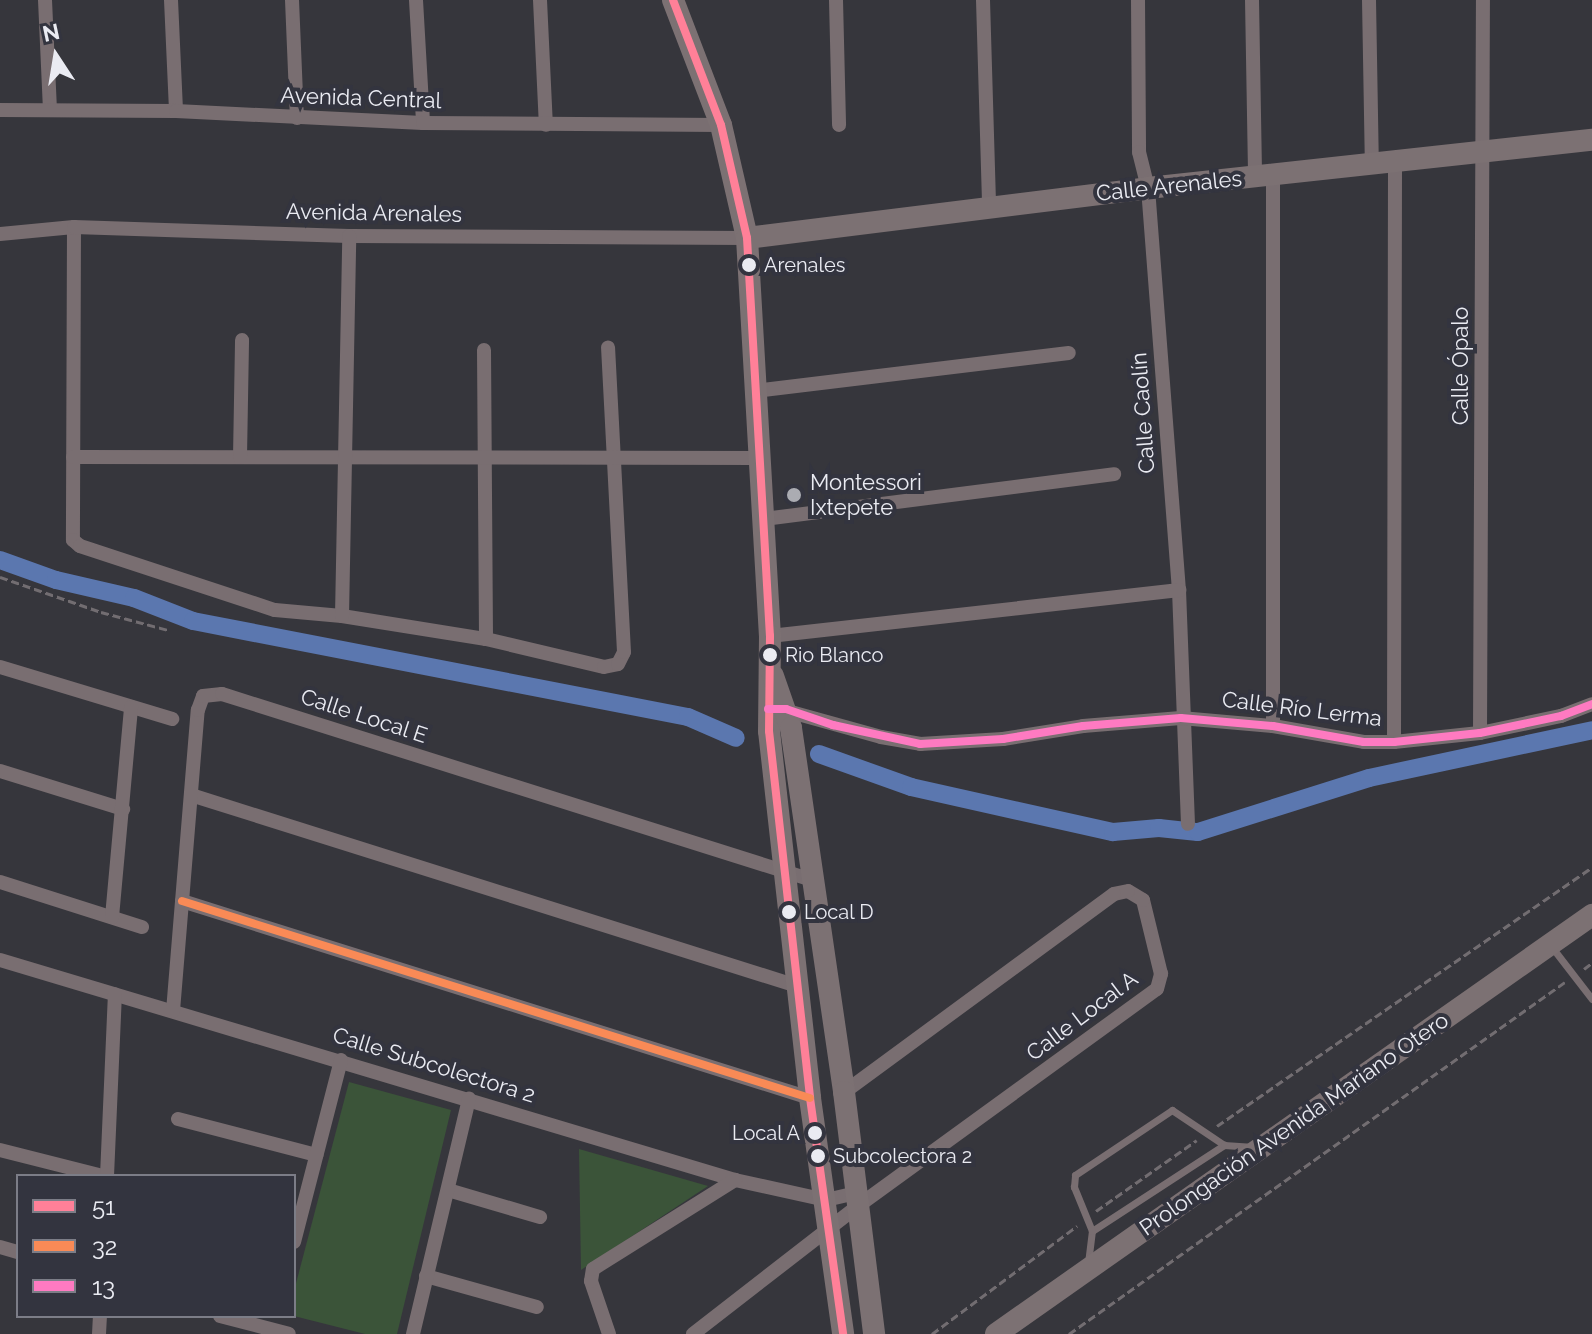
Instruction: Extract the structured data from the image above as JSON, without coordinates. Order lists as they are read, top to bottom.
{
  "streets": {
    "main road": ["Calle Arenales", "Prolongación Avenida Mariano Otero"],
    "street": [
      "Avenida Central",
      "Avenida Arenales",
      "Calle Ópalo",
      "Calle Caolín",
      "Calle Río Lerma",
      "Calle Local E",
      "Calle Local A",
      "Calle Subcolectora 2"
    ]
  },
  "crossings": [
    ["Calle Arenales", "Avenida Arenales"],
    ["Calle Arenales", "Calle Ópalo"],
    ["Calle Arenales", "Calle Caolín"],
    ["Calle Ópalo", "Calle Río Lerma"],
    ["Calle Caolín", "Calle Río Lerma"],
    ["Calle Local E", "Calle Subcolectora 2"],
    ["Calle Local A", "Calle Subcolectora 2"]
  ],
  "places": [
    "Arenales",
    "Montessori Ixtepete",
    "Rio Blanco",
    "Local D",
    "Local A",
    "Subcolectora 2"
  ],
  "lines": ["transit line 51", "transit line 13", "transit line 32"],
  "legend": ["51", "32", "13"],
  "north": "top"
}
